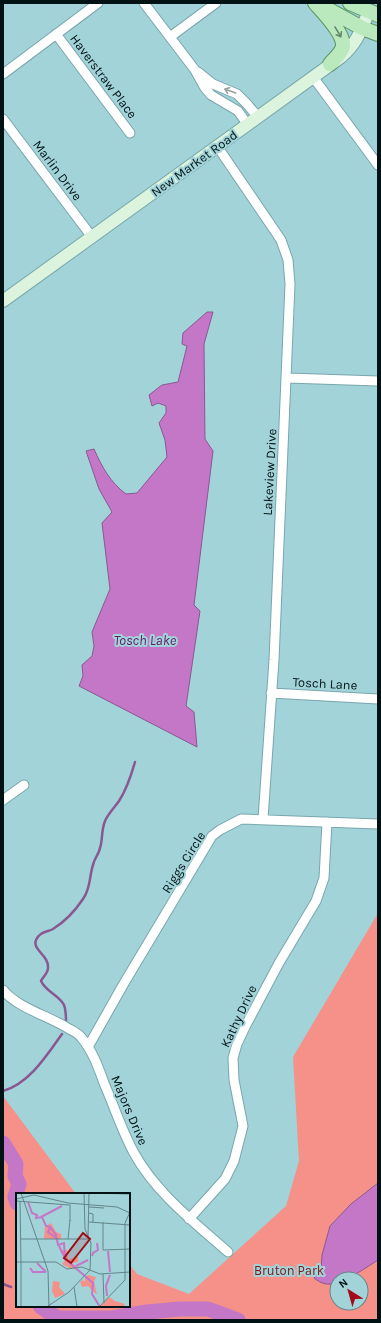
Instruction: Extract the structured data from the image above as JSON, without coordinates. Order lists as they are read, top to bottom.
{
  "streets": {
    "street": [
      "Haverstraw Place",
      "New Market Road",
      "Marlin Drive",
      "Lakeview Drive",
      "Tosch Lane",
      "Riggs Circle",
      "Kathy Drive",
      "Majors Drive"
    ]
  },
  "crossings": [
    ["New Market Road", "Marlin Drive"],
    ["New Market Road", "Lakeview Drive"],
    ["Lakeview Drive", "Tosch Lane"],
    ["Lakeview Drive", "Riggs Circle"],
    ["Riggs Circle", "Kathy Drive"],
    ["Riggs Circle", "Majors Drive"],
    ["Kathy Drive", "Majors Drive"]
  ],
  "water": ["Tosch Lake"],
  "parks": ["Bruton Park"],
  "north": "top left"
}
